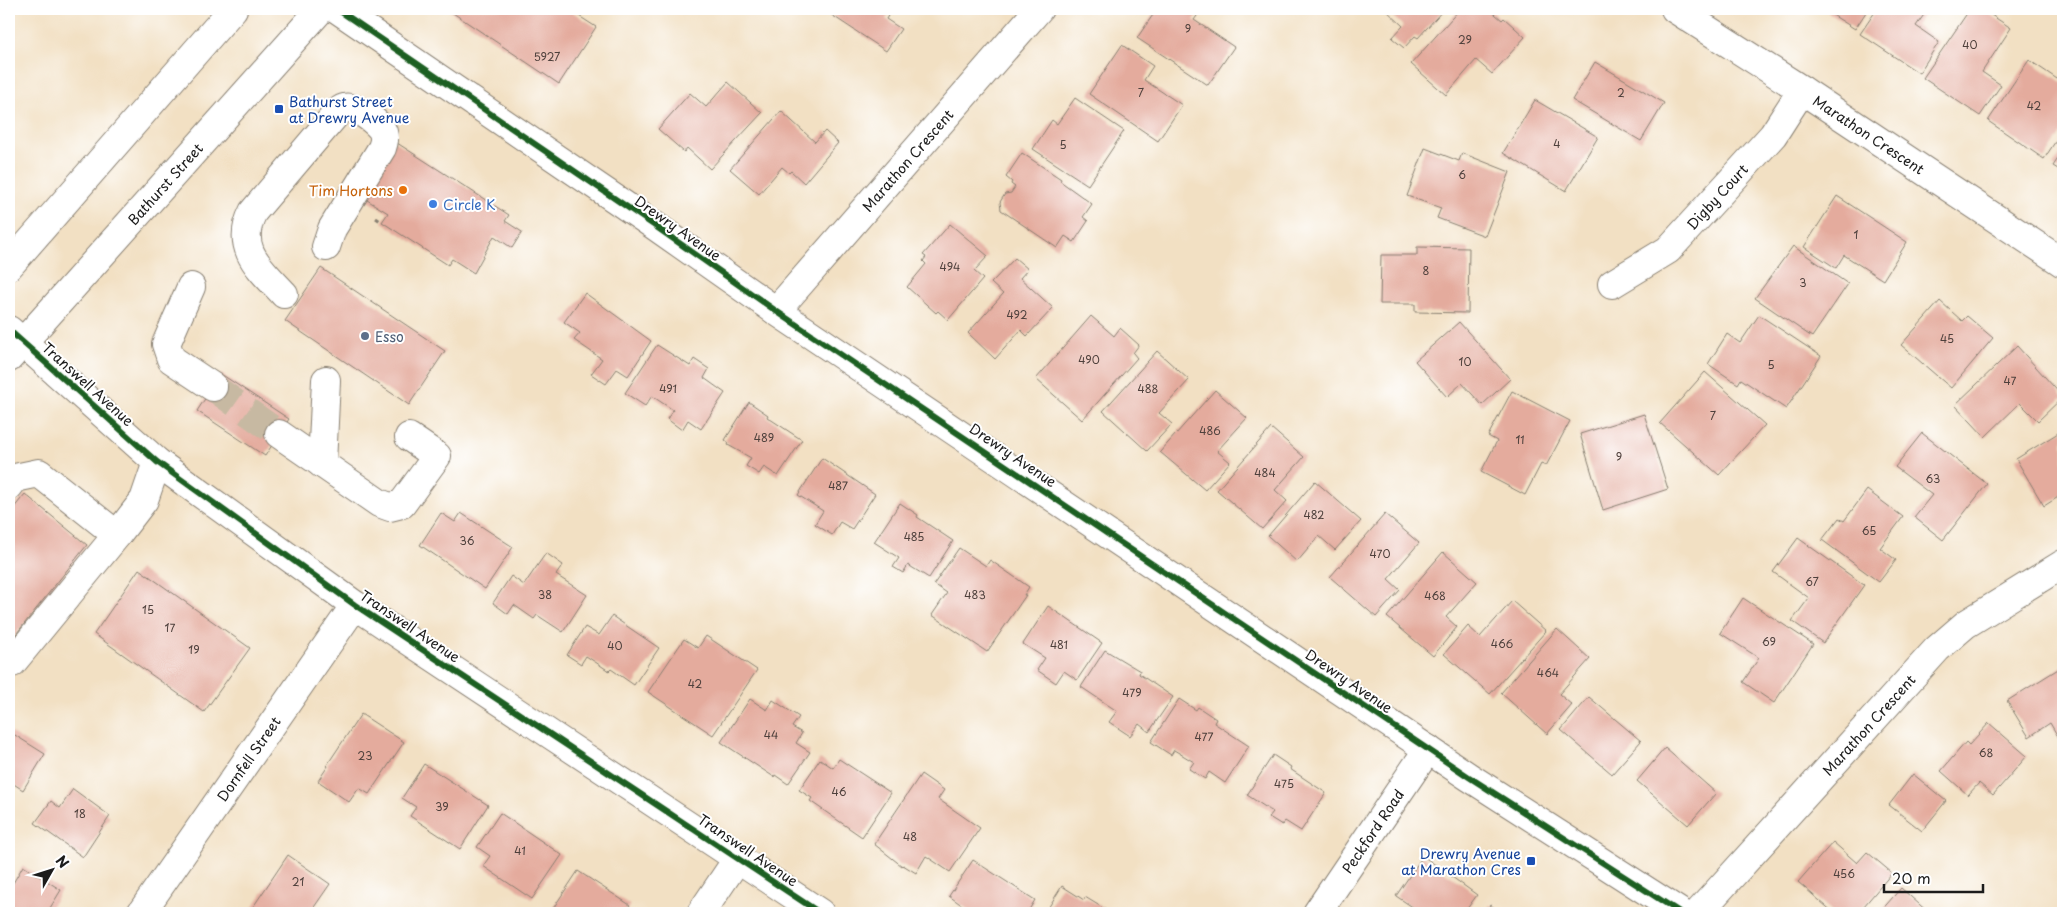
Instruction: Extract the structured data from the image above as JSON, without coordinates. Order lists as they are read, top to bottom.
{
  "streets": {
    "street": [
      "Marathon Crescent",
      "Bathurst Street",
      "Digby Court",
      "Drewry Avenue",
      "Transwell Avenue",
      "Dornfell Street",
      "Peckford Road"
    ]
  },
  "crossings": [
    ["Marathon Crescent", "Digby Court"],
    ["Marathon Crescent", "Drewry Avenue"],
    ["Bathurst Street", "Transwell Avenue"],
    ["Drewry Avenue", "Peckford Road"],
    ["Transwell Avenue", "Dornfell Street"]
  ],
  "places": {
    "transit": ["Bathurst Street at Drewry Avenue", "Drewry Avenue at Marathon Cres"],
    "other": ["Tim Hortons", "Circle K", "Esso"]
  },
  "house_numbers": [
    "9",
    "29",
    "40",
    "5927",
    "7",
    "2",
    "42",
    "4",
    "5",
    "6",
    "1",
    "494",
    "8",
    "3",
    "492",
    "45",
    "490",
    "10",
    "5",
    "47",
    "491",
    "488",
    "7",
    "486",
    "489",
    "11",
    "9",
    "484",
    "63",
    "487",
    "482",
    "65",
    "485",
    "36",
    "470",
    "67",
    "38",
    "483",
    "468",
    "15",
    "17",
    "69",
    "466",
    "481",
    "40",
    "19",
    "464",
    "42",
    "479",
    "44",
    "477",
    "68",
    "23",
    "475",
    "46",
    "39",
    "18",
    "48",
    "41",
    "456",
    "21"
  ],
  "scale_bar": "20 m",
  "north": "top right"
}
